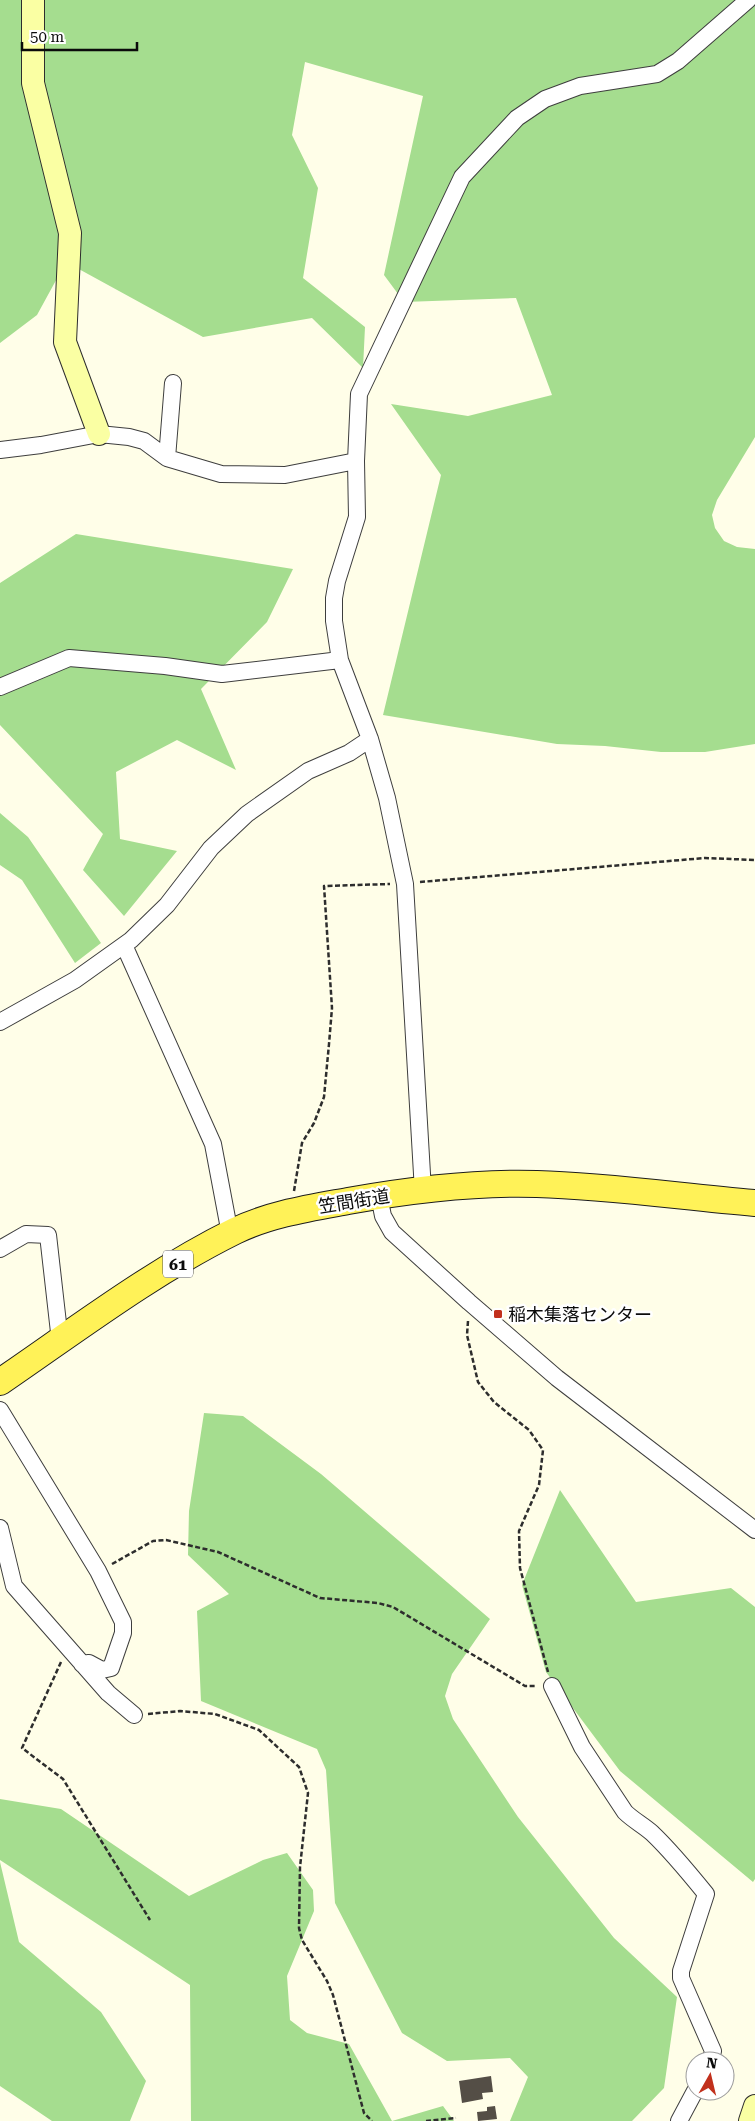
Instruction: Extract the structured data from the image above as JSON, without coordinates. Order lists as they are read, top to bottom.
{
  "streets": {
    "main road": ["笠間街道", "61"]
  },
  "places": {
    "transit": ["稲木集落センター"]
  },
  "scale_bar": "50 m",
  "north": "top"
}
